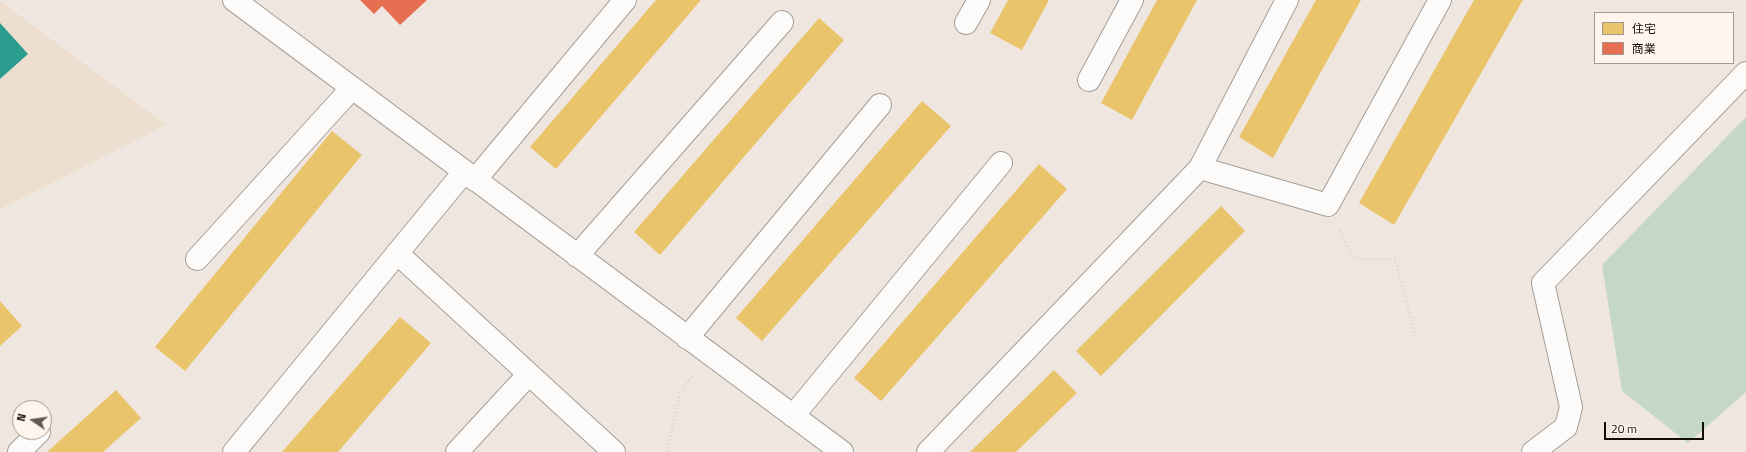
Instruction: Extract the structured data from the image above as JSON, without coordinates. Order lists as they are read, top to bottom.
{
  "legend": ["住宅", "商業"],
  "scale_bar": "20 m",
  "north": "left"
}
